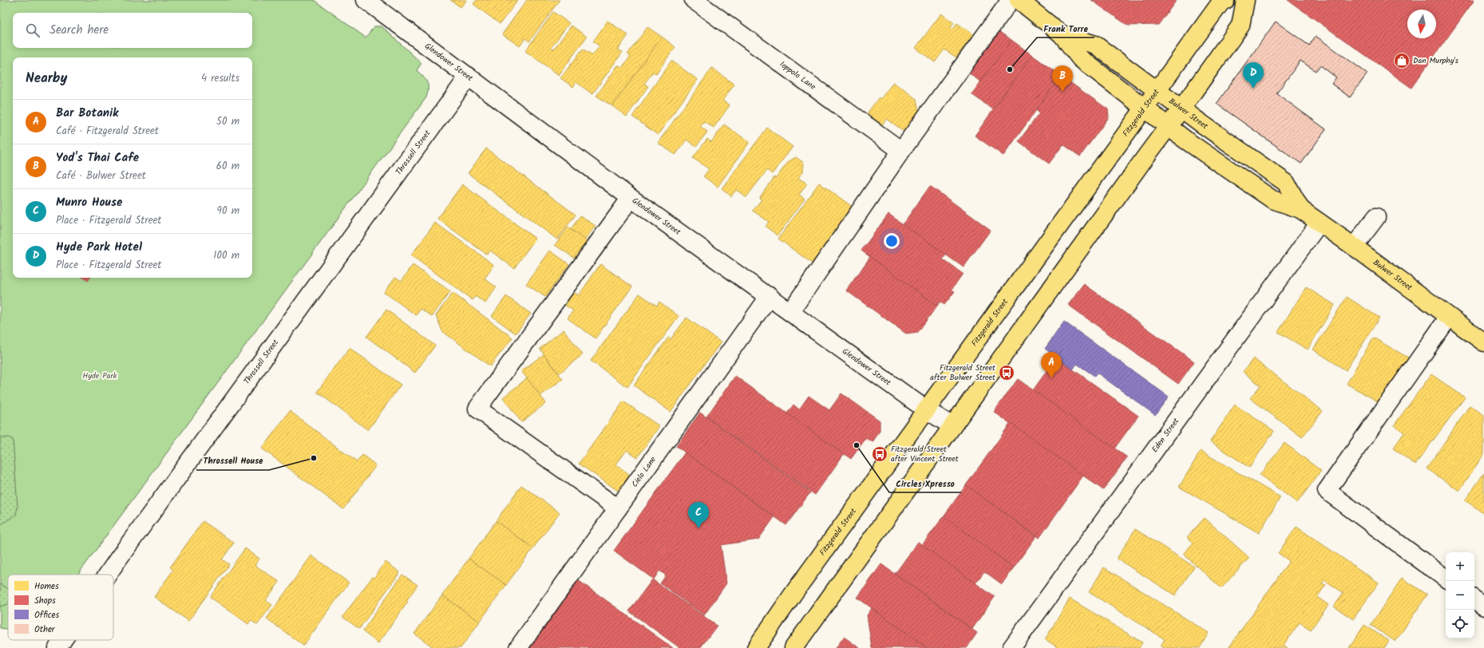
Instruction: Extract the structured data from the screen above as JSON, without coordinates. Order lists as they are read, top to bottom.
{
  "streets": {
    "main road": ["Fitzgerald Street", "Bulwer Street"],
    "street": [
      "Glendower Street",
      "Ioppolo Lane",
      "Throssell Street",
      "Eden Street",
      "Cielo Lane"
    ]
  },
  "crossings": [
    ["Glendower Street", "Fitzgerald Street"],
    ["Glendower Street", "Throssell Street"],
    ["Glendower Street", "Cielo Lane"],
    ["Fitzgerald Street", "Bulwer Street"],
    ["Bulwer Street", "Eden Street"]
  ],
  "parks": ["Hyde Park"],
  "places": {
    "shop": ["Dan Murphy's"],
    "other": ["Frank Torre", "Circles Xpresso", "Throssell House"],
    "bus stop": ["Fitzgerald Street after Bulwer Street", "Fitzgerald Street after Vincent Street"]
  },
  "legend": [
    "Homes",
    "Shops",
    "Offices",
    "Other"
  ],
  "north": "bottom",
  "page": {
    "search": "Search here",
    "heading": ["Nearby", "4 results"],
    "pins": [
      "D",
      "B",
      "A",
      "C"
    ],
    "list": [
      {
        "mark": "A",
        "name": "Bar Botanik",
        "note": "Café · Fitzgerald Street",
        "value": "50 m"
      },
      {
        "mark": "B",
        "name": "Yod's Thai Cafe",
        "note": "Café · Bulwer Street",
        "value": "60 m"
      },
      {
        "mark": "C",
        "name": "Munro House",
        "note": "Place · Fitzgerald Street",
        "value": "90 m"
      },
      {
        "mark": "D",
        "name": "Hyde Park Hotel",
        "note": "Place · Fitzgerald Street",
        "value": "100 m"
      }
    ],
    "map_buttons": ["+", "−"]
  }
}
